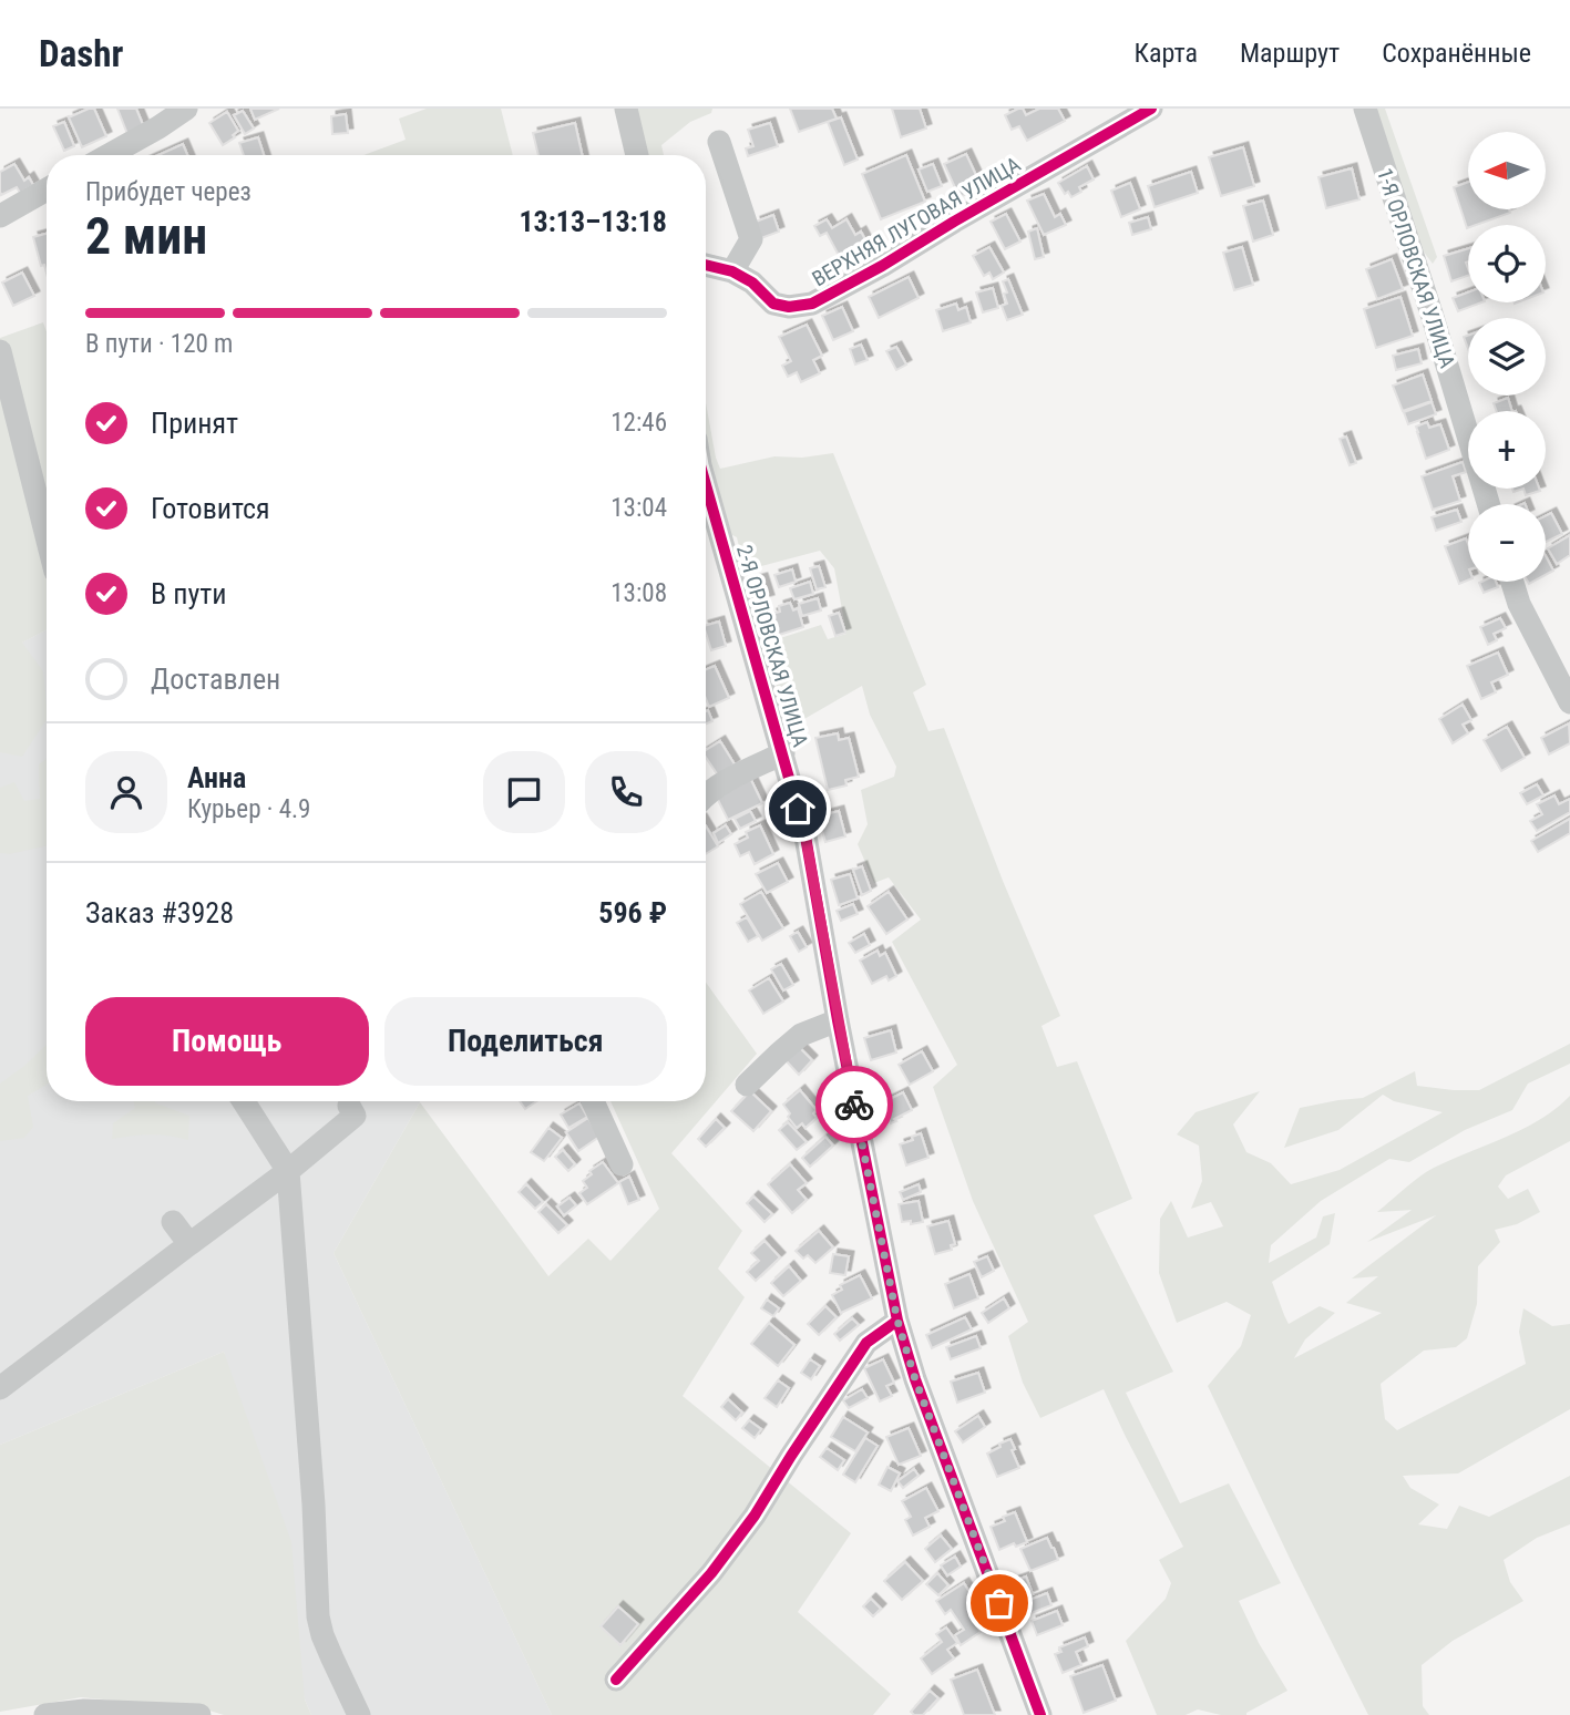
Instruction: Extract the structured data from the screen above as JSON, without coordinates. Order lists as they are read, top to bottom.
{
  "streets": {
    "street": ["ВЕРХНЯЯ ЛУГОВАЯ УЛИЦА", "1-Я ОРЛОВСКАЯ УЛИЦА", "2-Я ОРЛОВСКАЯ УЛИЦА"]
  },
  "north": "left",
  "page": {
    "header": "Dashr",
    "nav": ["Карта", "Маршрут", "Сохранённые"],
    "map_buttons": ["+", "−"],
    "heading": ["2 мин", "Прибудет через", "13:13–13:18"],
    "panel": [
      "Анна",
      "Курьер · 4.9",
      "Заказ #3928",
      "596 ₽"
    ],
    "bar": "В пути · 120 m",
    "list": [
      ["Принят", "12:46"],
      ["Готовится", "13:04"],
      ["В пути", "13:08"],
      "Доставлен"
    ],
    "buttons": ["Помощь", "Поделиться"]
  }
}
